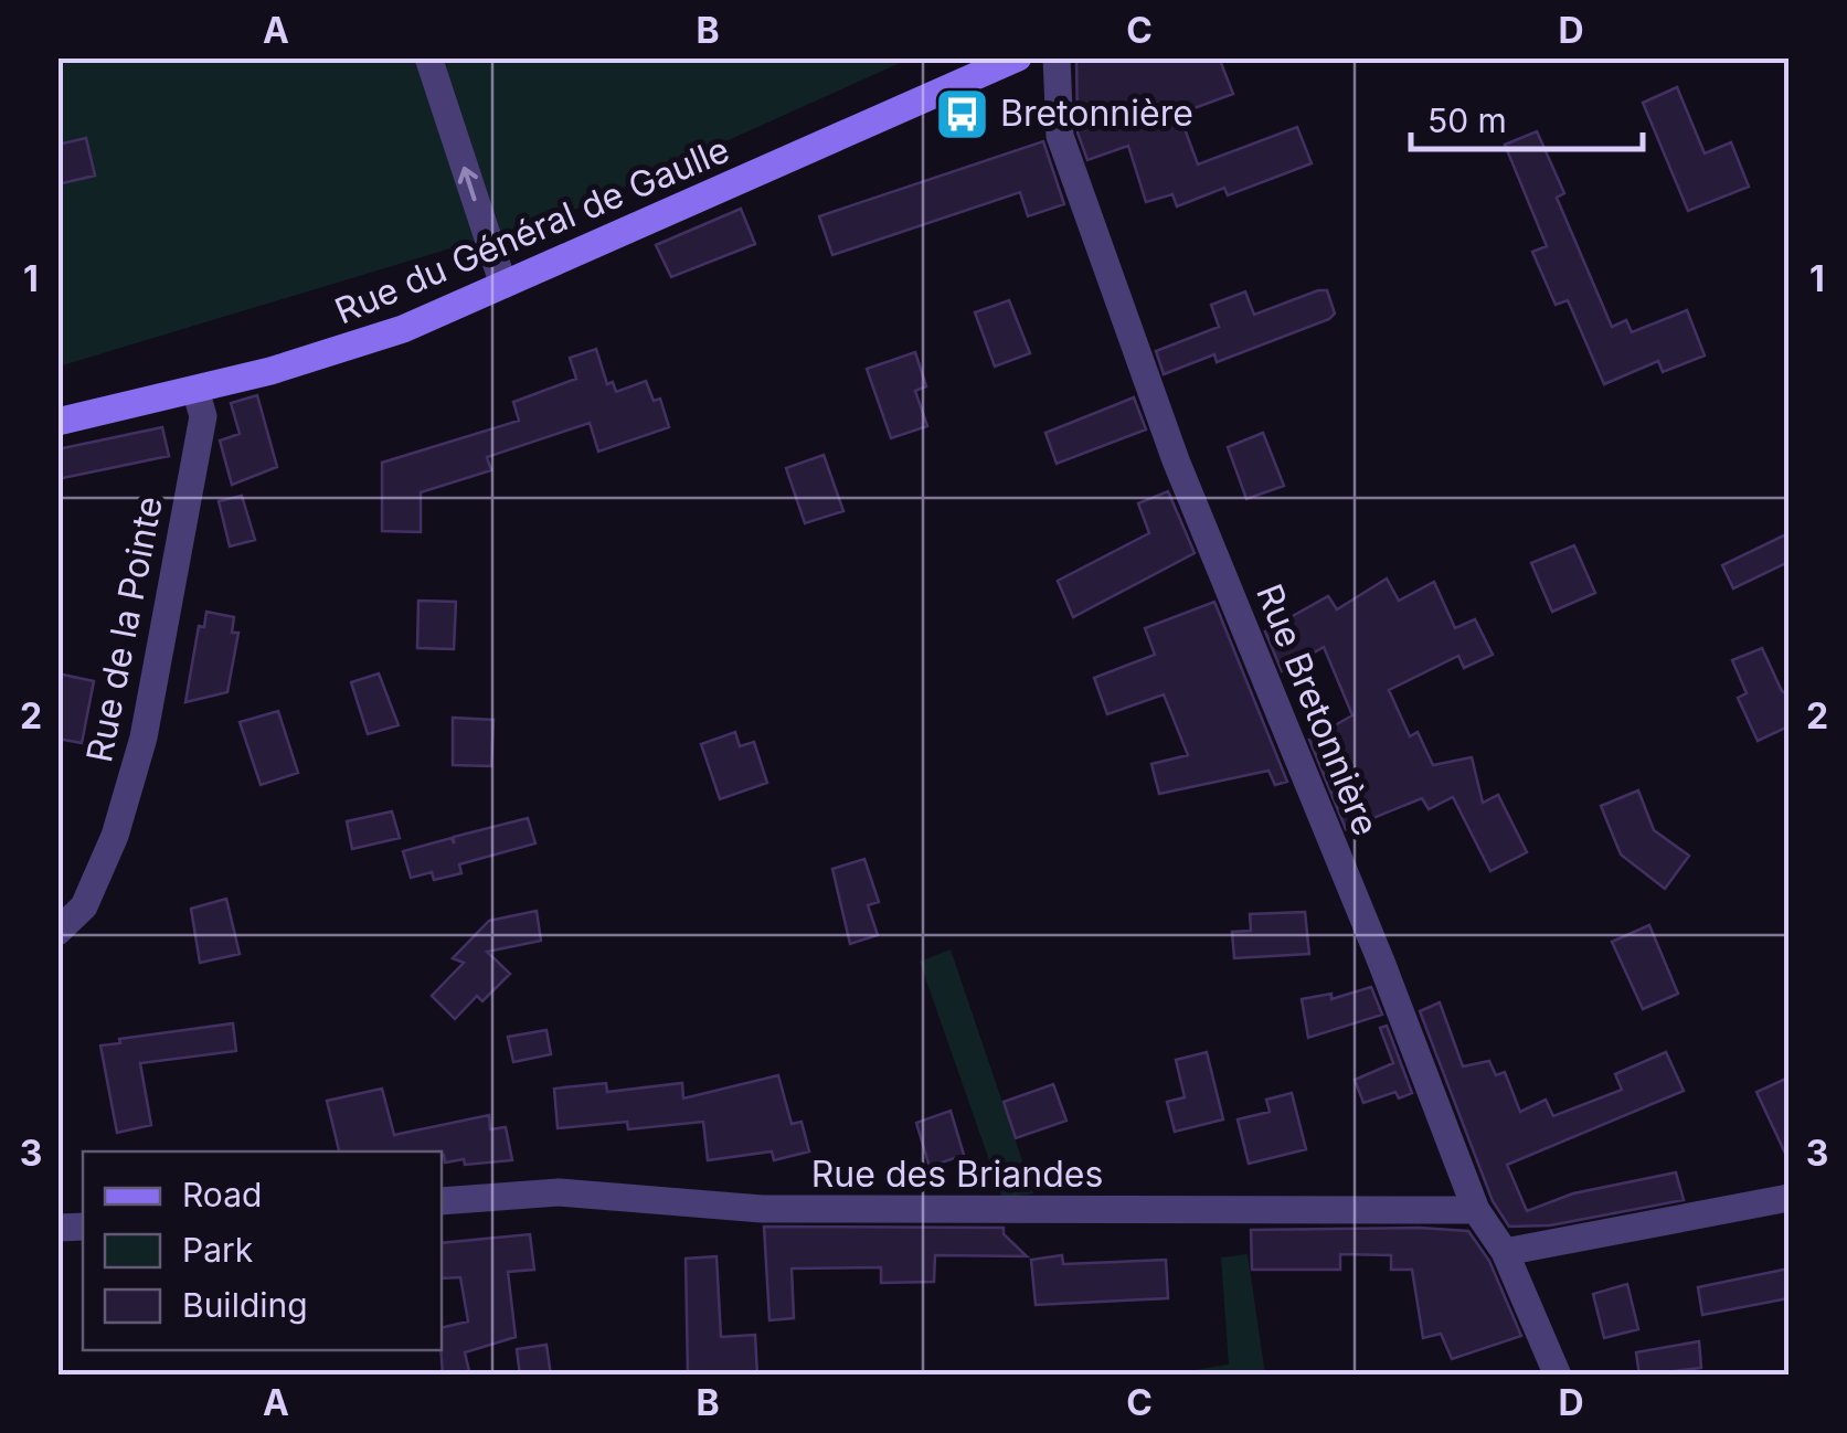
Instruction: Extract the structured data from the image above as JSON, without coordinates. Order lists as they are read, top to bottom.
{
  "streets": {
    "main road": ["Rue du Général de Gaulle"],
    "street": ["Rue de la Pointe", "Rue Bretonnière", "Rue des Briandes"]
  },
  "crossings": [
    ["Rue du Général de Gaulle", "Rue de la Pointe"],
    ["Rue Bretonnière", "Rue des Briandes"]
  ],
  "places": {
    "bus stop": ["Bretonnière"]
  },
  "legend": ["Road", "Park", "Building"],
  "scale_bar": "50 m",
  "grid": {
    "columns": [
      "A",
      "B",
      "C",
      "D"
    ],
    "rows": ["1", "2", "3"]
  }
}
